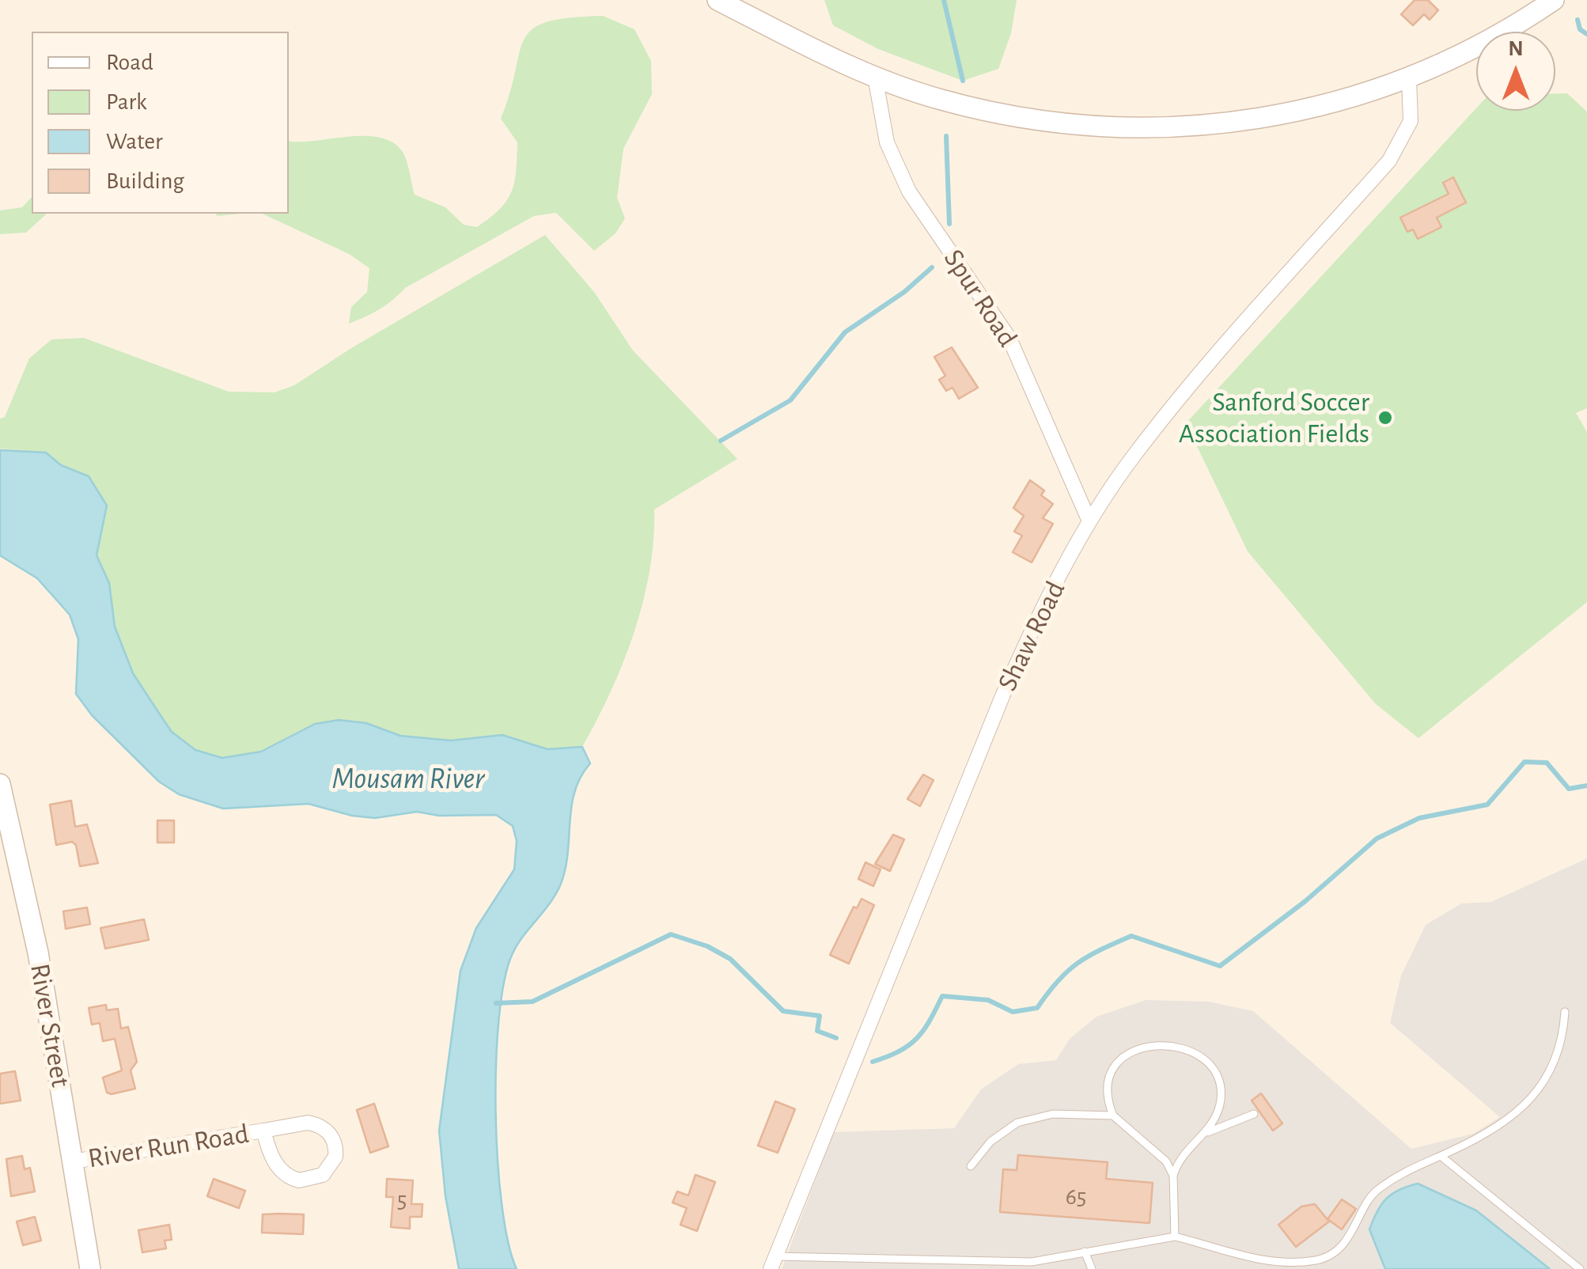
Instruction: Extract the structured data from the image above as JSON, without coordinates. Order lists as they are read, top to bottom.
{
  "streets": {
    "main road": ["River Street"],
    "street": ["Spur Road", "Shaw Road", "River Run Road"]
  },
  "crossings": [
    ["Spur Road", "Shaw Road"],
    ["River Street", "River Run Road"]
  ],
  "water": ["Mousam River"],
  "places": ["Sanford Soccer Association Fields"],
  "house_numbers": ["65", "5"],
  "legend": [
    "Road",
    "Park",
    "Water",
    "Building"
  ],
  "north": "top"
}
